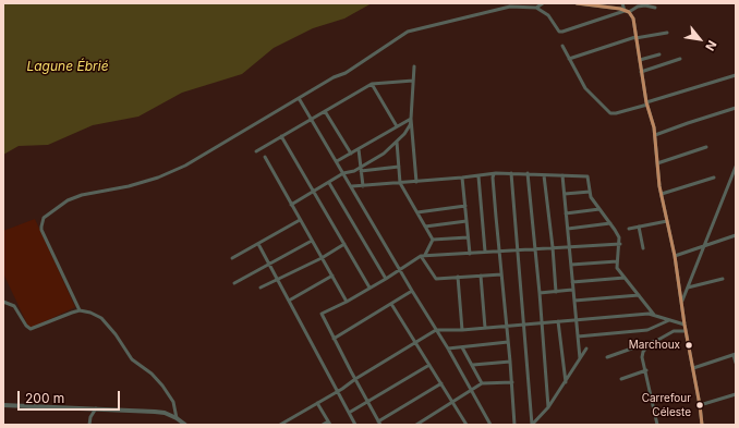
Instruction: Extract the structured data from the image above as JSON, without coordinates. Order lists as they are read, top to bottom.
{
  "water": ["Lagune Ébrié"],
  "places": ["Marchoux", "Carrefour Céleste"],
  "scale_bar": "200 m",
  "north": "bottom right"
}
